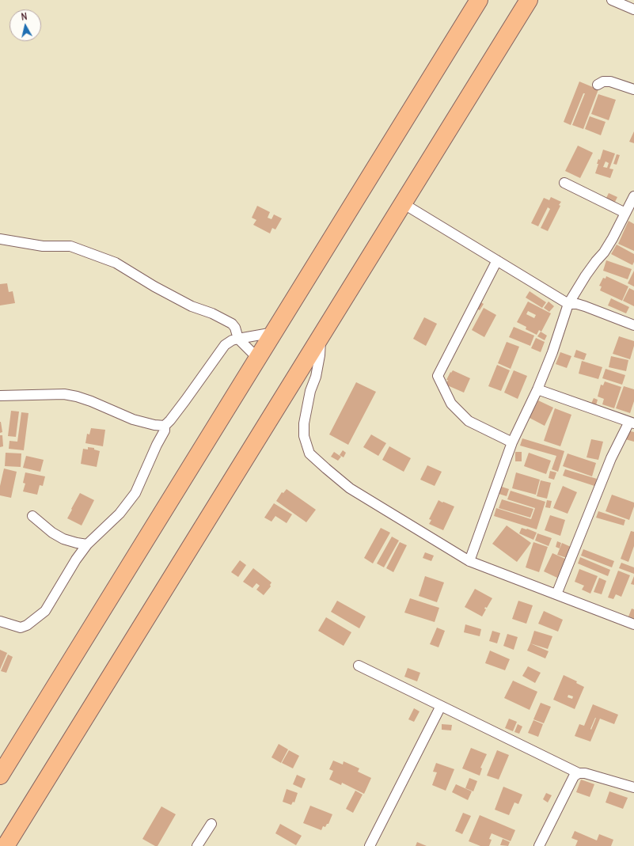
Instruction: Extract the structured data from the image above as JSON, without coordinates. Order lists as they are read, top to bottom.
{
  "north": "top"
}
